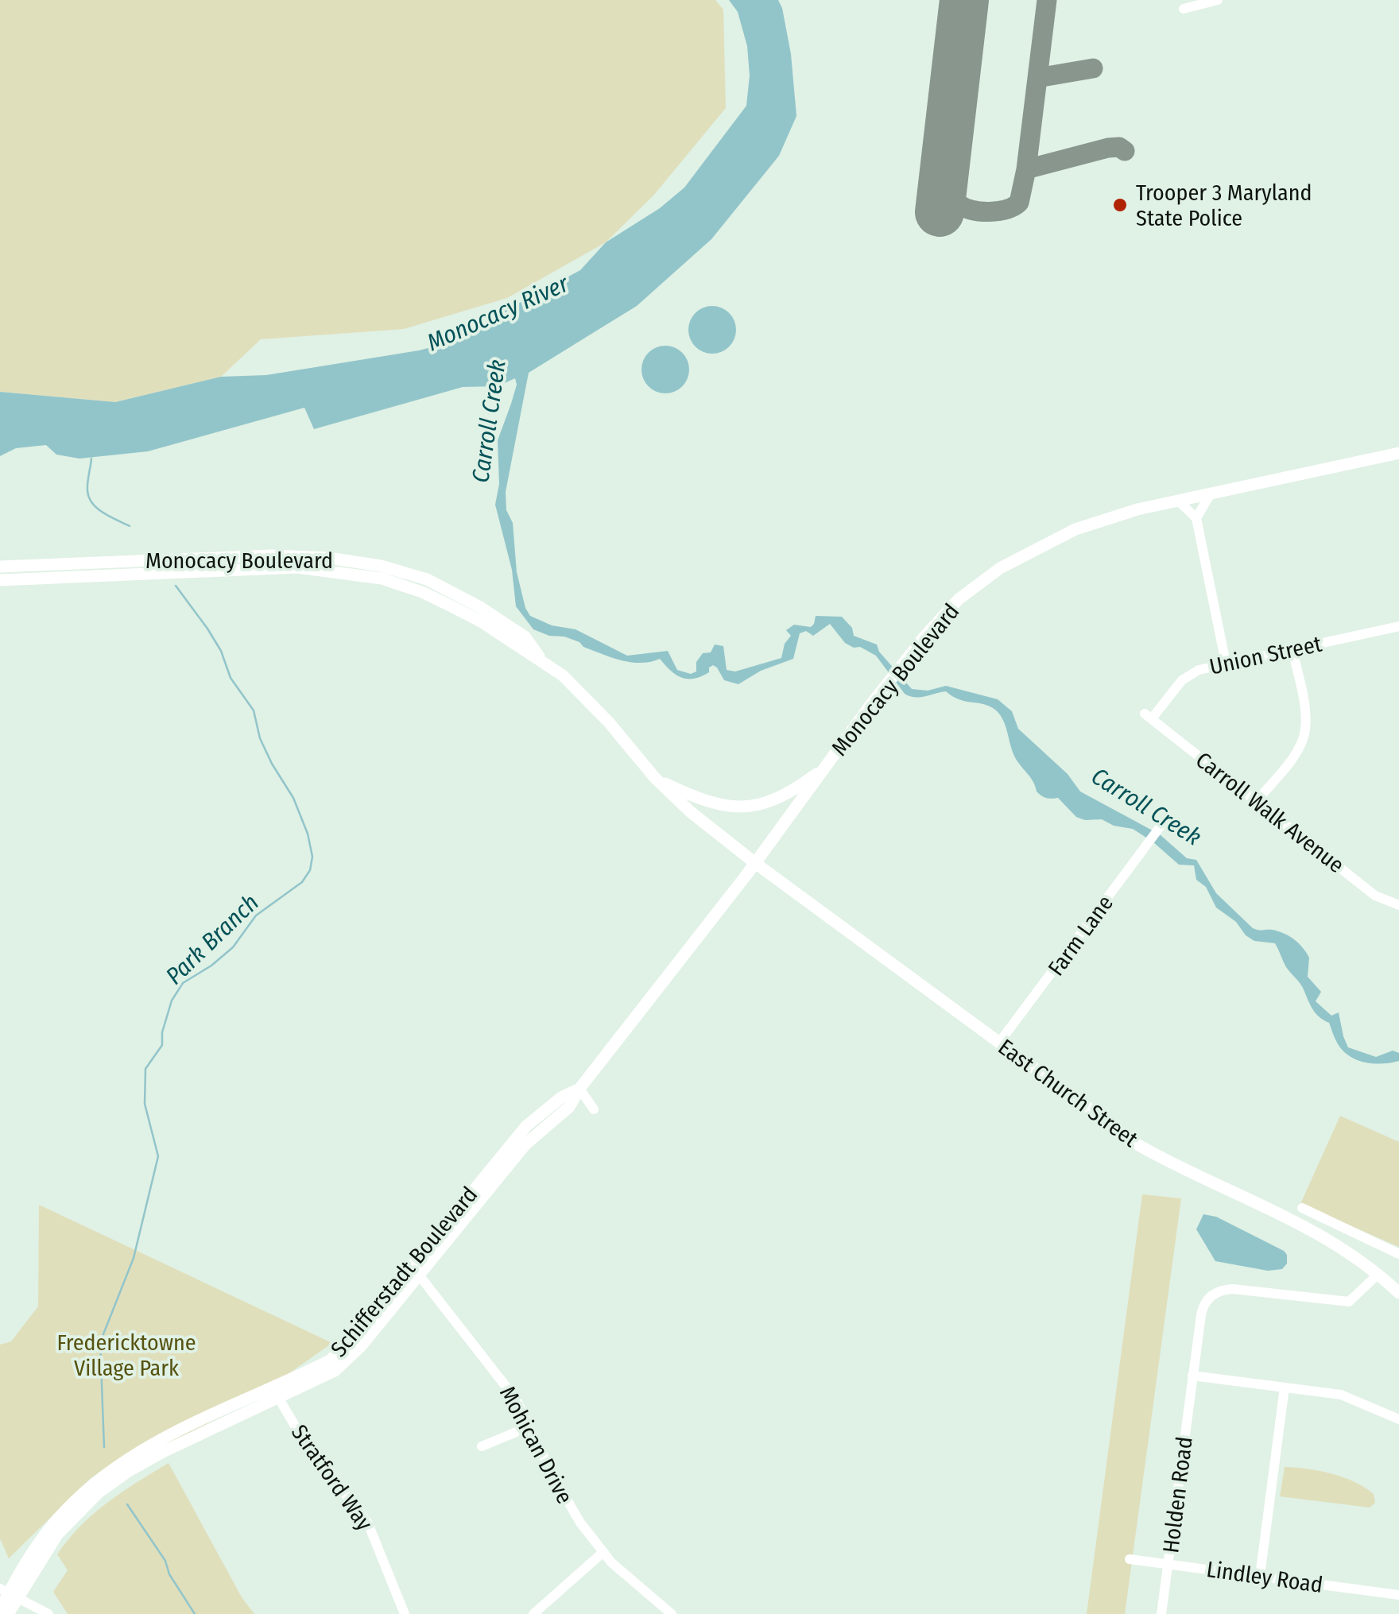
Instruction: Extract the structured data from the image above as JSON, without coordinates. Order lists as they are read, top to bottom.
{
  "streets": {
    "main road": ["Monocacy Boulevard", "East Church Street", "Schifferstadt Boulevard"],
    "street": [
      "Union Street",
      "Carroll Walk Avenue",
      "Farm Lane",
      "Mohican Drive",
      "Stratford Way",
      "Holden Road",
      "Lindley Road"
    ]
  },
  "crossings": [
    ["Monocacy Boulevard", "East Church Street"],
    ["Monocacy Boulevard", "Schifferstadt Boulevard"],
    ["Union Street", "Carroll Walk Avenue"],
    ["Farm Lane", "East Church Street"],
    ["East Church Street", "Schifferstadt Boulevard"],
    ["East Church Street", "Holden Road"],
    ["Schifferstadt Boulevard", "Mohican Drive"],
    ["Schifferstadt Boulevard", "Stratford Way"],
    ["Holden Road", "Lindley Road"]
  ],
  "water": ["Monocacy River", "Carroll Creek", "Park Branch"],
  "parks": ["Fredericktowne Village Park"],
  "places": ["Trooper 3 Maryland State Police"]
}
